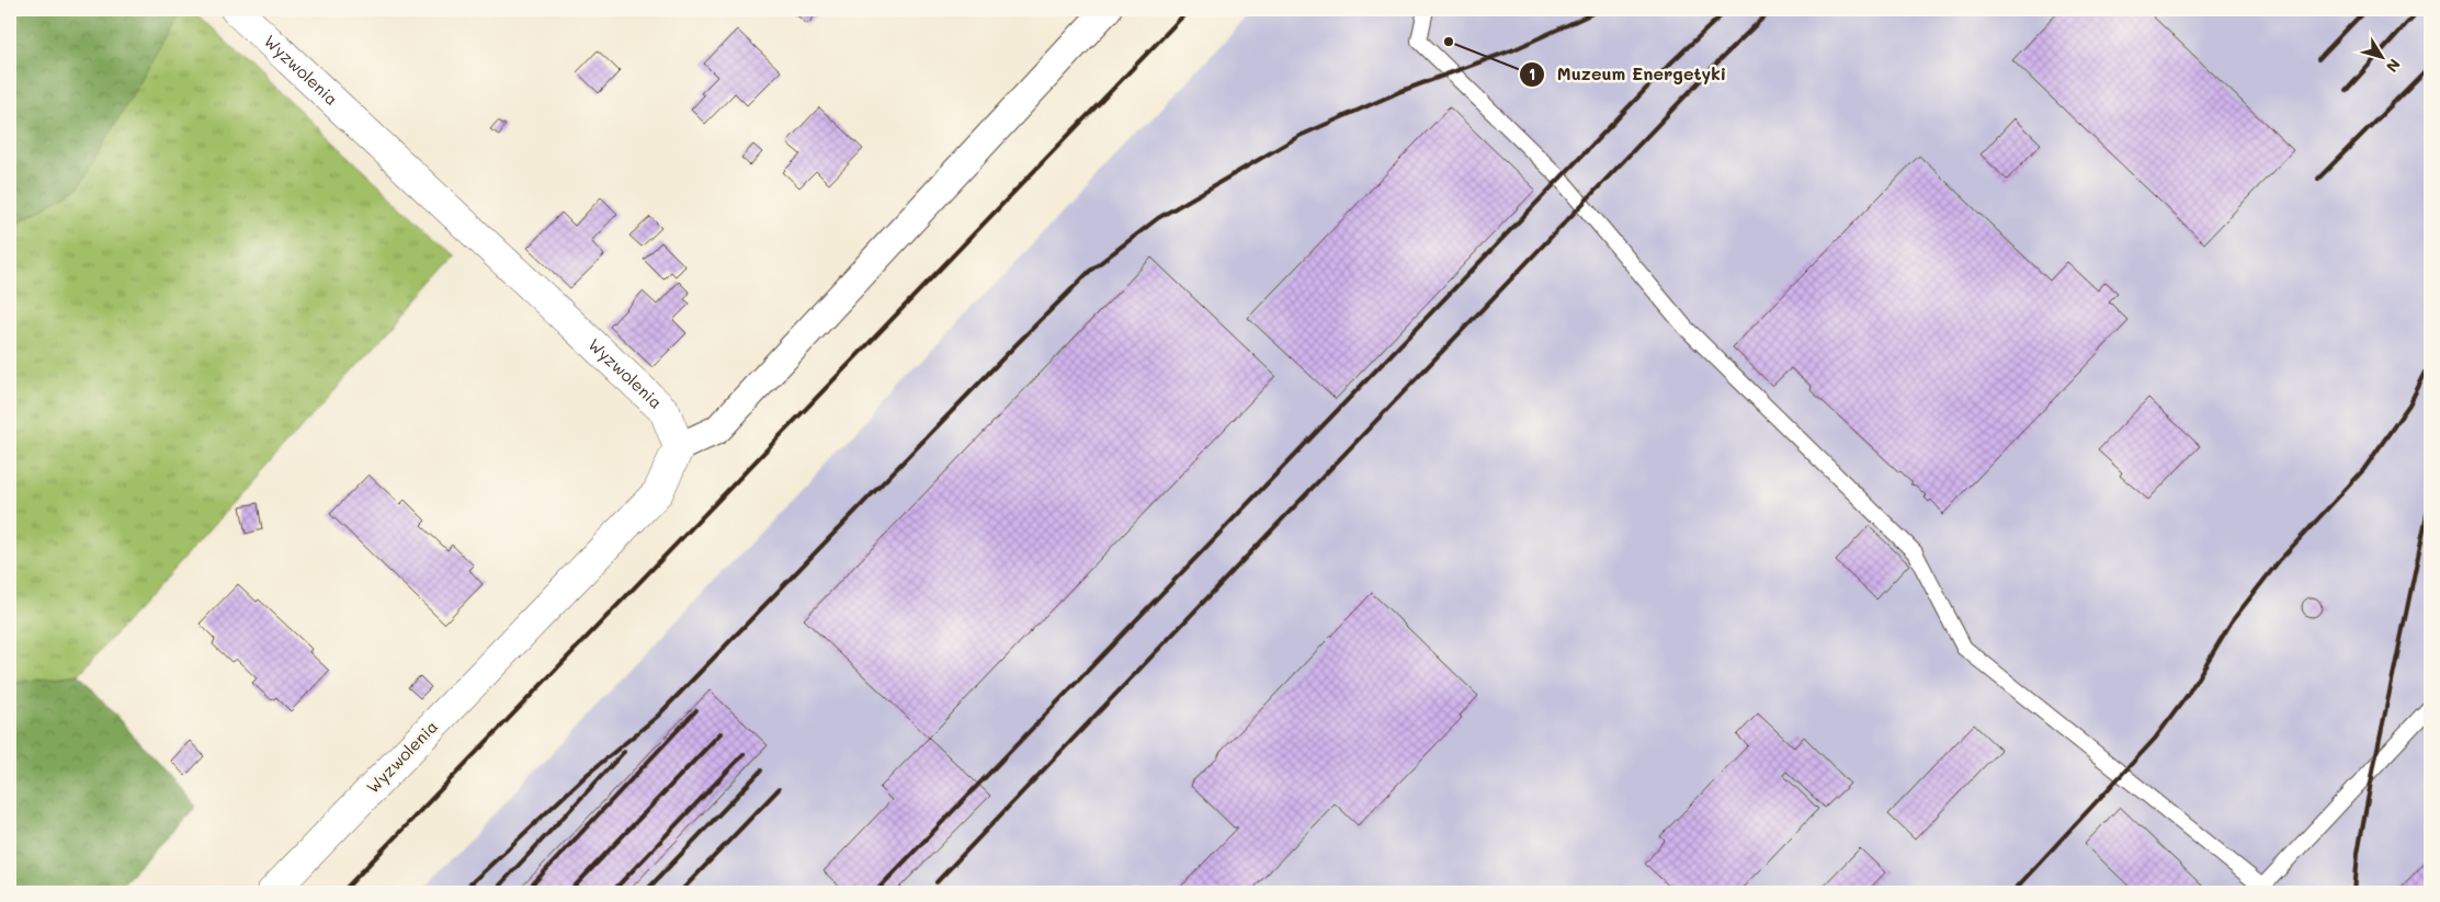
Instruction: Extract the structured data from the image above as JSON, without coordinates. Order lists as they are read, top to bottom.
{
  "streets": {
    "street": ["Wyzwolenia"]
  },
  "places": ["Muzeum Energetyki"],
  "north": "bottom right"
}
